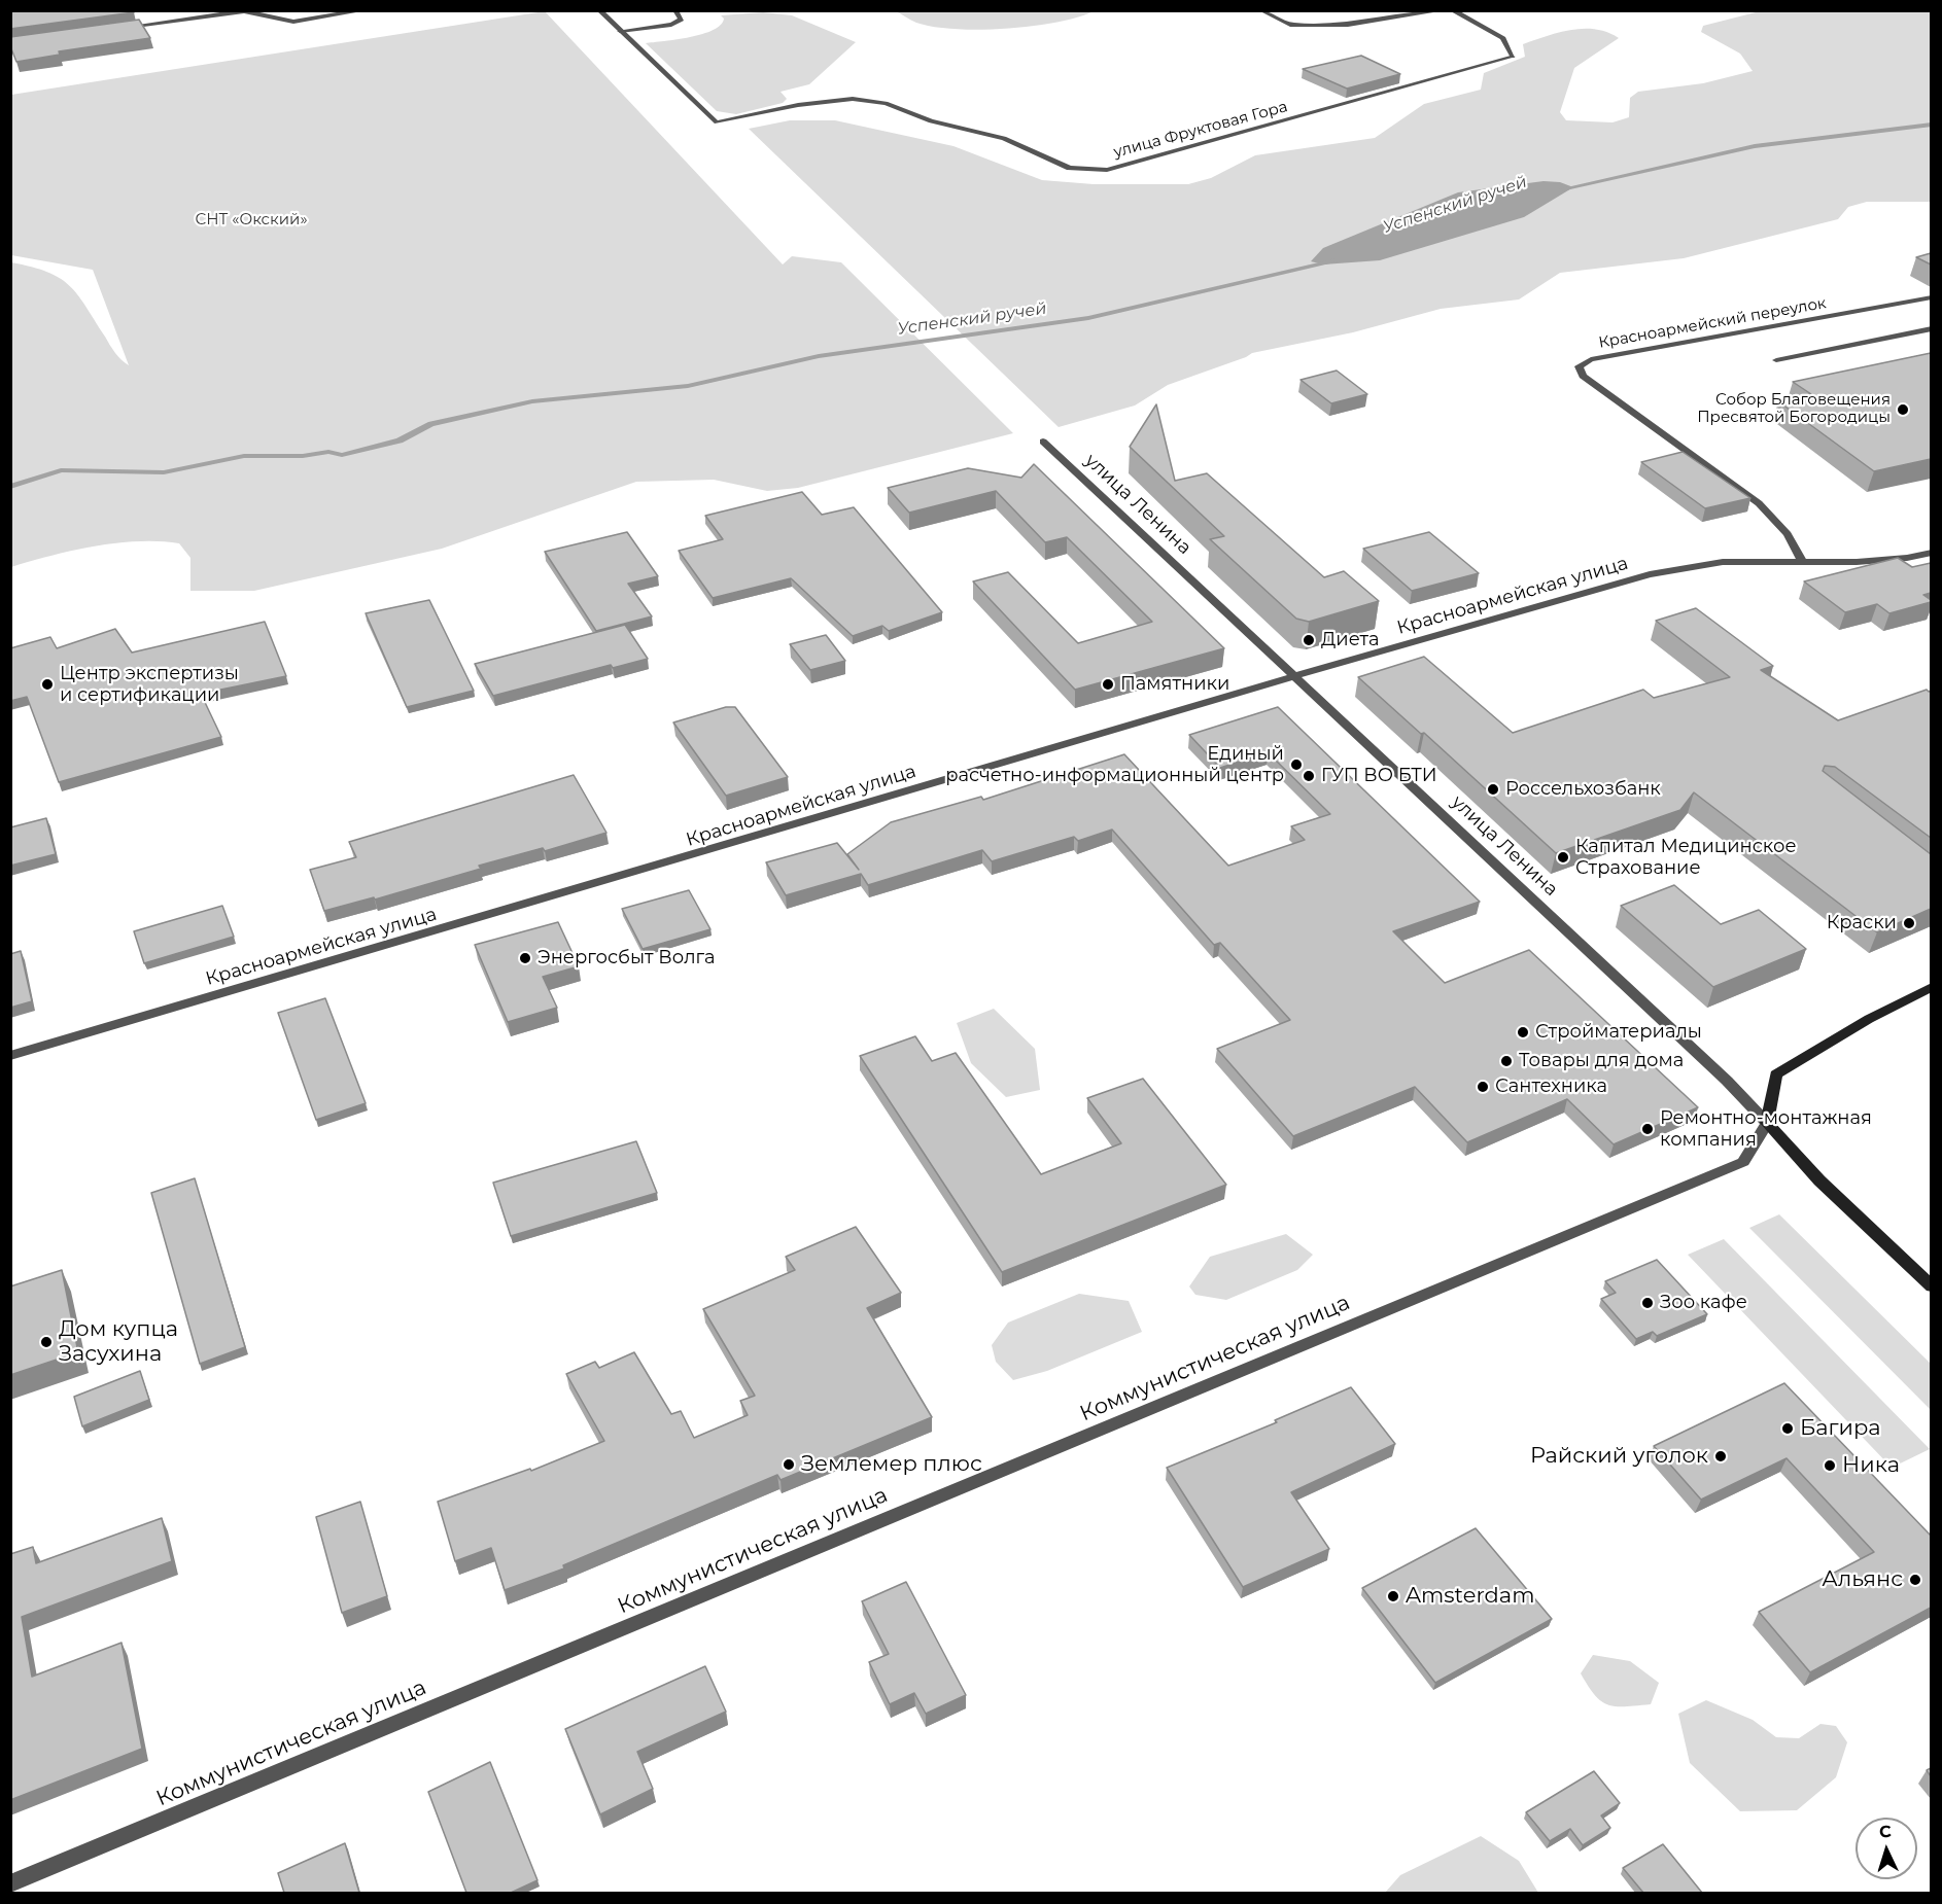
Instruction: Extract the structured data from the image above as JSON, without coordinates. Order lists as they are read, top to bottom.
{
  "streets": {
    "street": [
      "улица Фруктовая Гора",
      "Красноармейский переулок",
      "улица Ленина",
      "Красноармейская улица",
      "Коммунистическая улица"
    ]
  },
  "crossings": [
    ["Красноармейский переулок", "Красноармейская улица"],
    ["улица Ленина", "Красноармейская улица"],
    ["улица Ленина", "Коммунистическая улица"]
  ],
  "water": ["Успенский ручей"],
  "parks": ["СНТ «Окский»"],
  "places": [
    "Собор Благовещения Пресвятой Богородицы",
    "Диета",
    "Центр экспертизы и сертификации",
    "Памятники",
    "Единый расчетно-информационный центр",
    "ГУП ВО БТИ",
    "Россельхозбанк",
    "Капитал Медицинское Страхование",
    "Краски",
    "Энергосбыт Волга",
    "Стройматериалы",
    "Товары для дома",
    "Сантехника",
    "Ремонтно-монтажная компания",
    "Зоо кафе",
    "Дом купца Засухина",
    "Багира",
    "Райский уголок",
    "Землемер плюс",
    "Ника",
    "Альянс",
    "Amsterdam"
  ],
  "north": "top"
}
